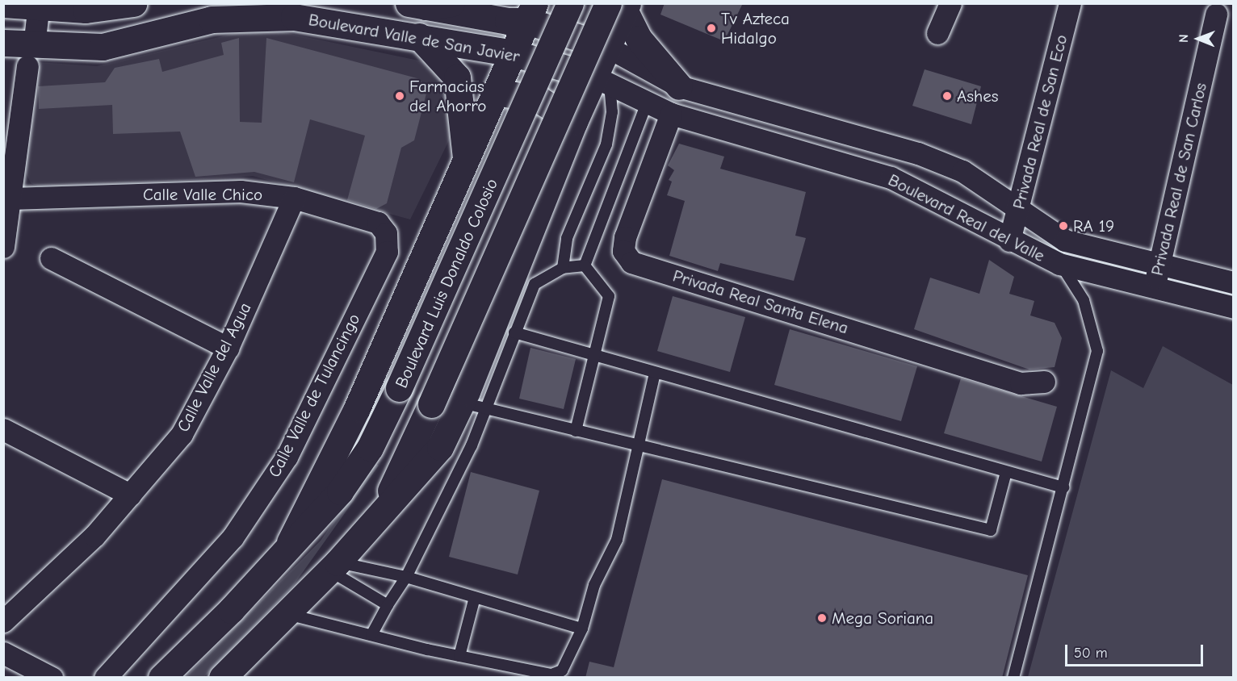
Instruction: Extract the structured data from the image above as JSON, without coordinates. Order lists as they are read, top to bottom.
{
  "streets": {
    "main road": ["Boulevard Valle de San Javier", "Boulevard Luis Donaldo Colosio"],
    "street": [
      "Privada Real de San Eco",
      "Privada Real de San Carlos",
      "Calle Valle Chico",
      "Boulevard Real del Valle",
      "Privada Real Santa Elena",
      "Calle Valle del Agua",
      "Calle Valle de Tulancingo"
    ]
  },
  "crossings": [
    ["Boulevard Valle de San Javier", "Boulevard Real del Valle"],
    ["Boulevard Valle de San Javier", "Boulevard Luis Donaldo Colosio"],
    ["Privada Real de San Eco", "Boulevard Real del Valle"],
    ["Privada Real de San Carlos", "Boulevard Real del Valle"],
    ["Calle Valle Chico", "Calle Valle del Agua"],
    ["Calle Valle Chico", "Calle Valle de Tulancingo"],
    ["Boulevard Real del Valle", "Boulevard Luis Donaldo Colosio"],
    ["Boulevard Real del Valle", "Privada Real Santa Elena"]
  ],
  "places": [
    "Tv Azteca Hidalgo",
    "Farmacias del Ahorro",
    "Ashes",
    "RA 19",
    "Mega Soriana"
  ],
  "scale_bar": "50 m",
  "north": "left"
}
